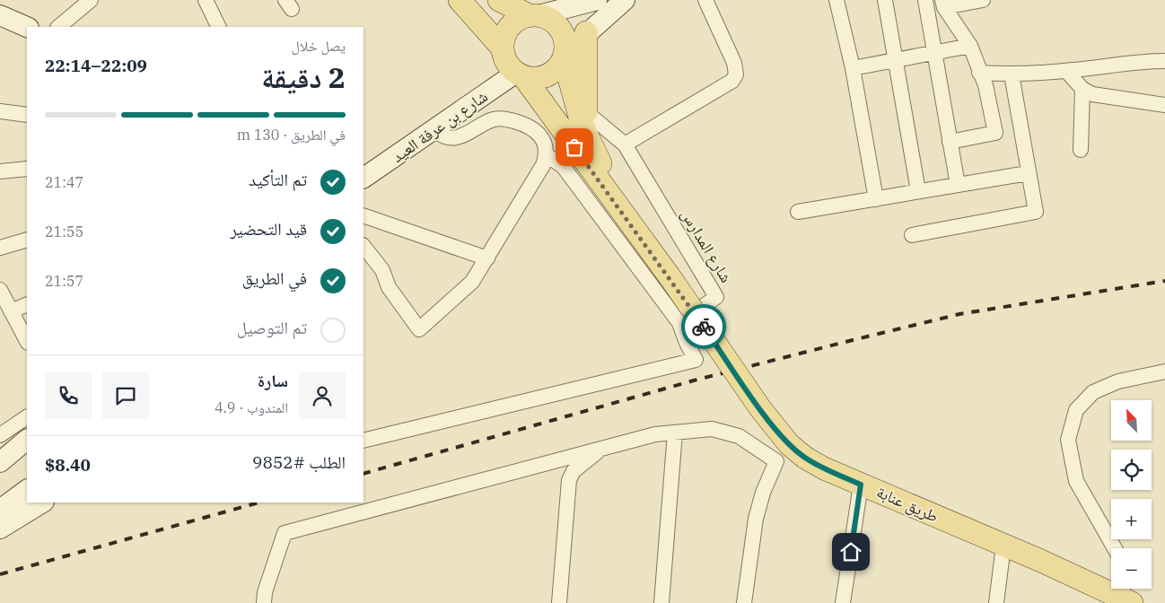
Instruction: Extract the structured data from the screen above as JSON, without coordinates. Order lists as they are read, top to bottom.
{
  "streets": {
    "main road": ["شارع بن عرفة العيد", "طريق عنابة"],
    "street": ["شارع المدارس"]
  },
  "crossings": [
    ["شارع بن عرفة العيد", "طريق عنابة"]
  ],
  "north": "top left",
  "page": {
    "heading": ["2 دقيقة", "يصل خلال", "22:09–22:14"],
    "panel": [
      "سارة",
      "المندوب · 4.9",
      "الطلب #9852",
      "$8.40"
    ],
    "bar": "في الطريق · 130 m",
    "list": [
      ["تم التأكيد", "21:47"],
      ["قيد التحضير", "21:55"],
      ["في الطريق", "21:57"],
      "تم التوصيل"
    ],
    "map_buttons": ["+", "−"]
  }
}
